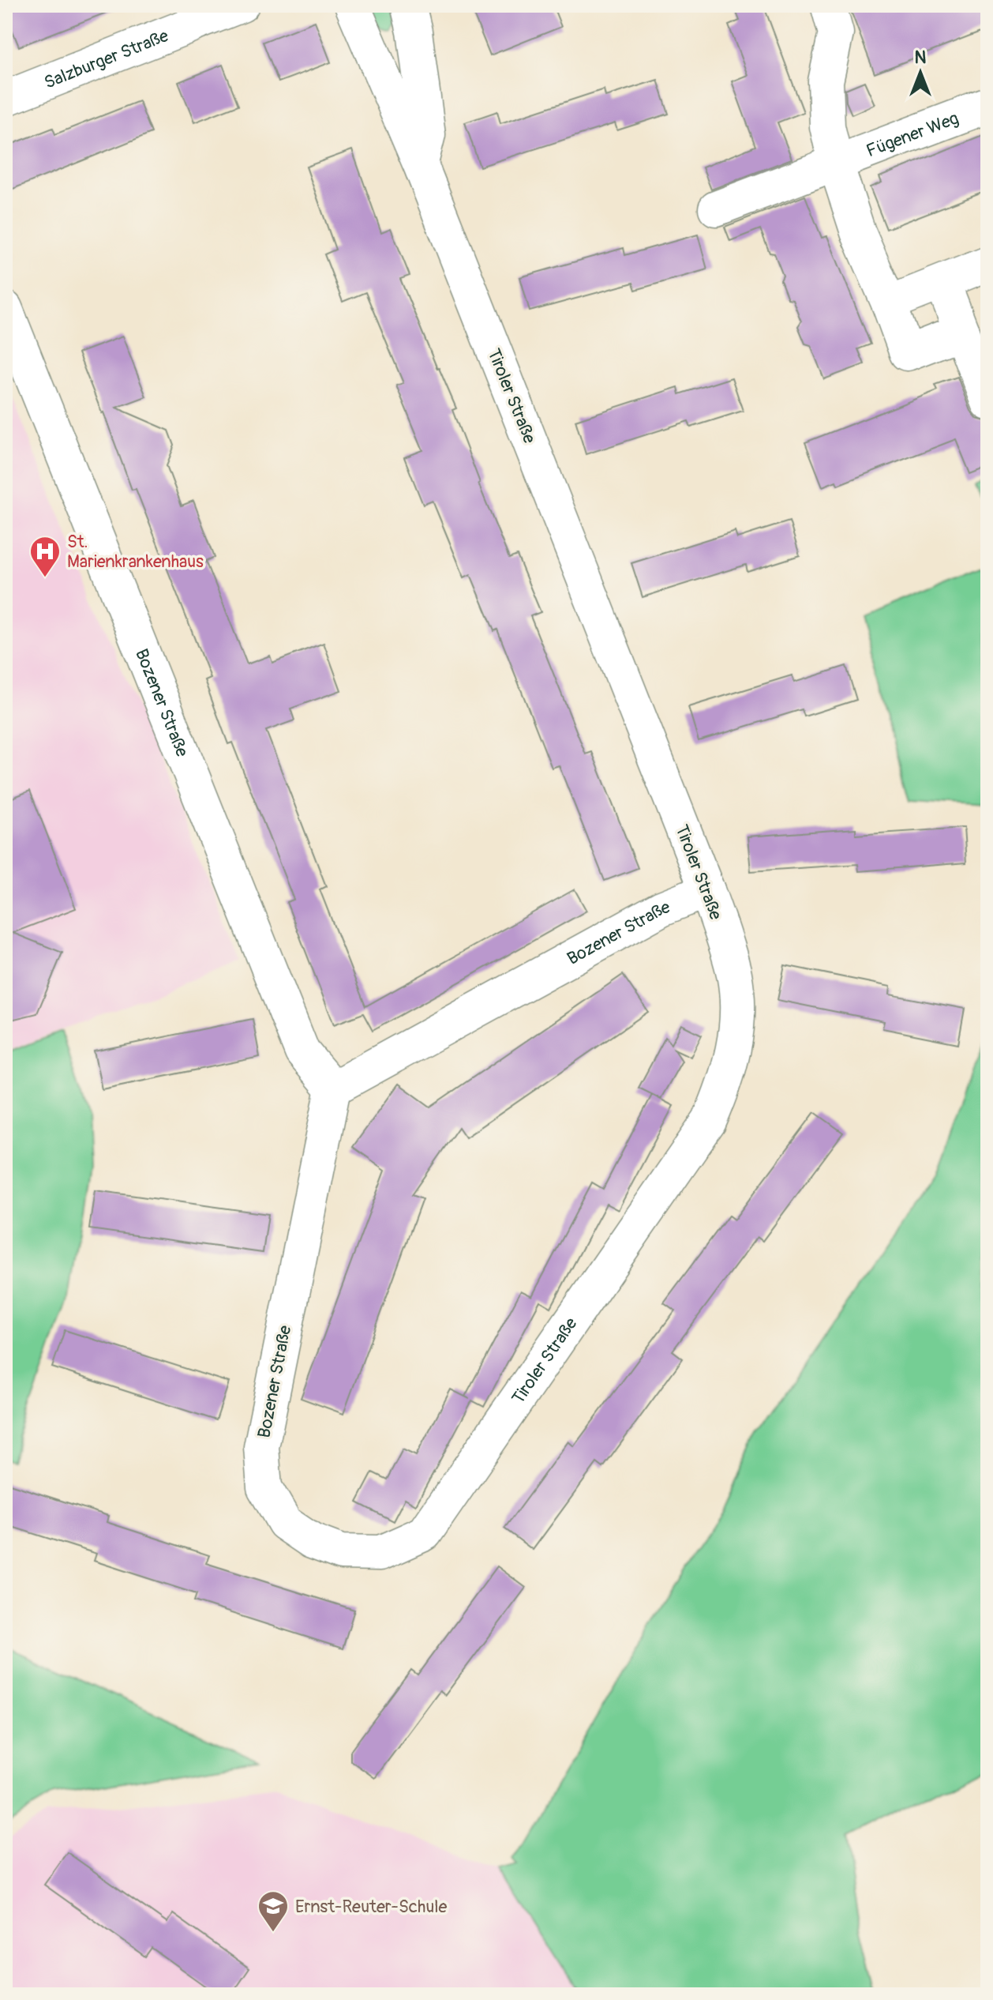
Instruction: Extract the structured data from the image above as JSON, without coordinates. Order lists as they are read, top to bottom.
{
  "streets": {
    "street": [
      "Salzburger Straße",
      "Fügener Weg",
      "Tiroler Straße",
      "Bozener Straße"
    ]
  },
  "crossings": [
    ["Tiroler Straße", "Bozener Straße"]
  ],
  "places": {
    "hospital": ["St. Marienkrankenhaus"],
    "school or university": ["Ernst-Reuter-Schule"]
  },
  "north": "top"
}
